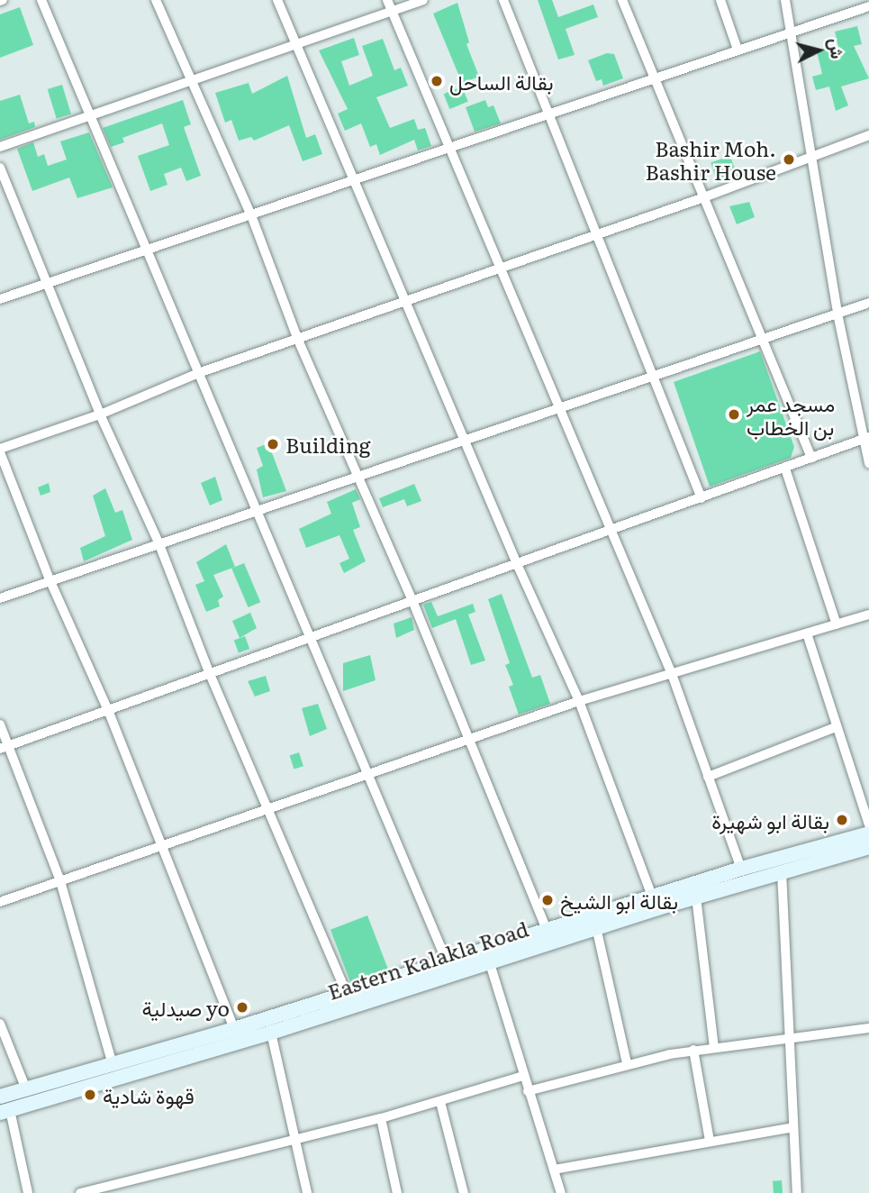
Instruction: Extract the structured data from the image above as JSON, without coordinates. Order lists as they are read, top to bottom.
{
  "streets": {
    "street": ["Eastern Kalakla Road"]
  },
  "places": [
    "بقالة الساحل",
    "Bashir Moh. Bashir House",
    "مسجد عمر بن الخطاب",
    "Building",
    "بقالة ابو شهيرة",
    "بقالة ابو الشيخ",
    "صيدلية yo",
    "قهوة شادية"
  ],
  "north": "right"
}
